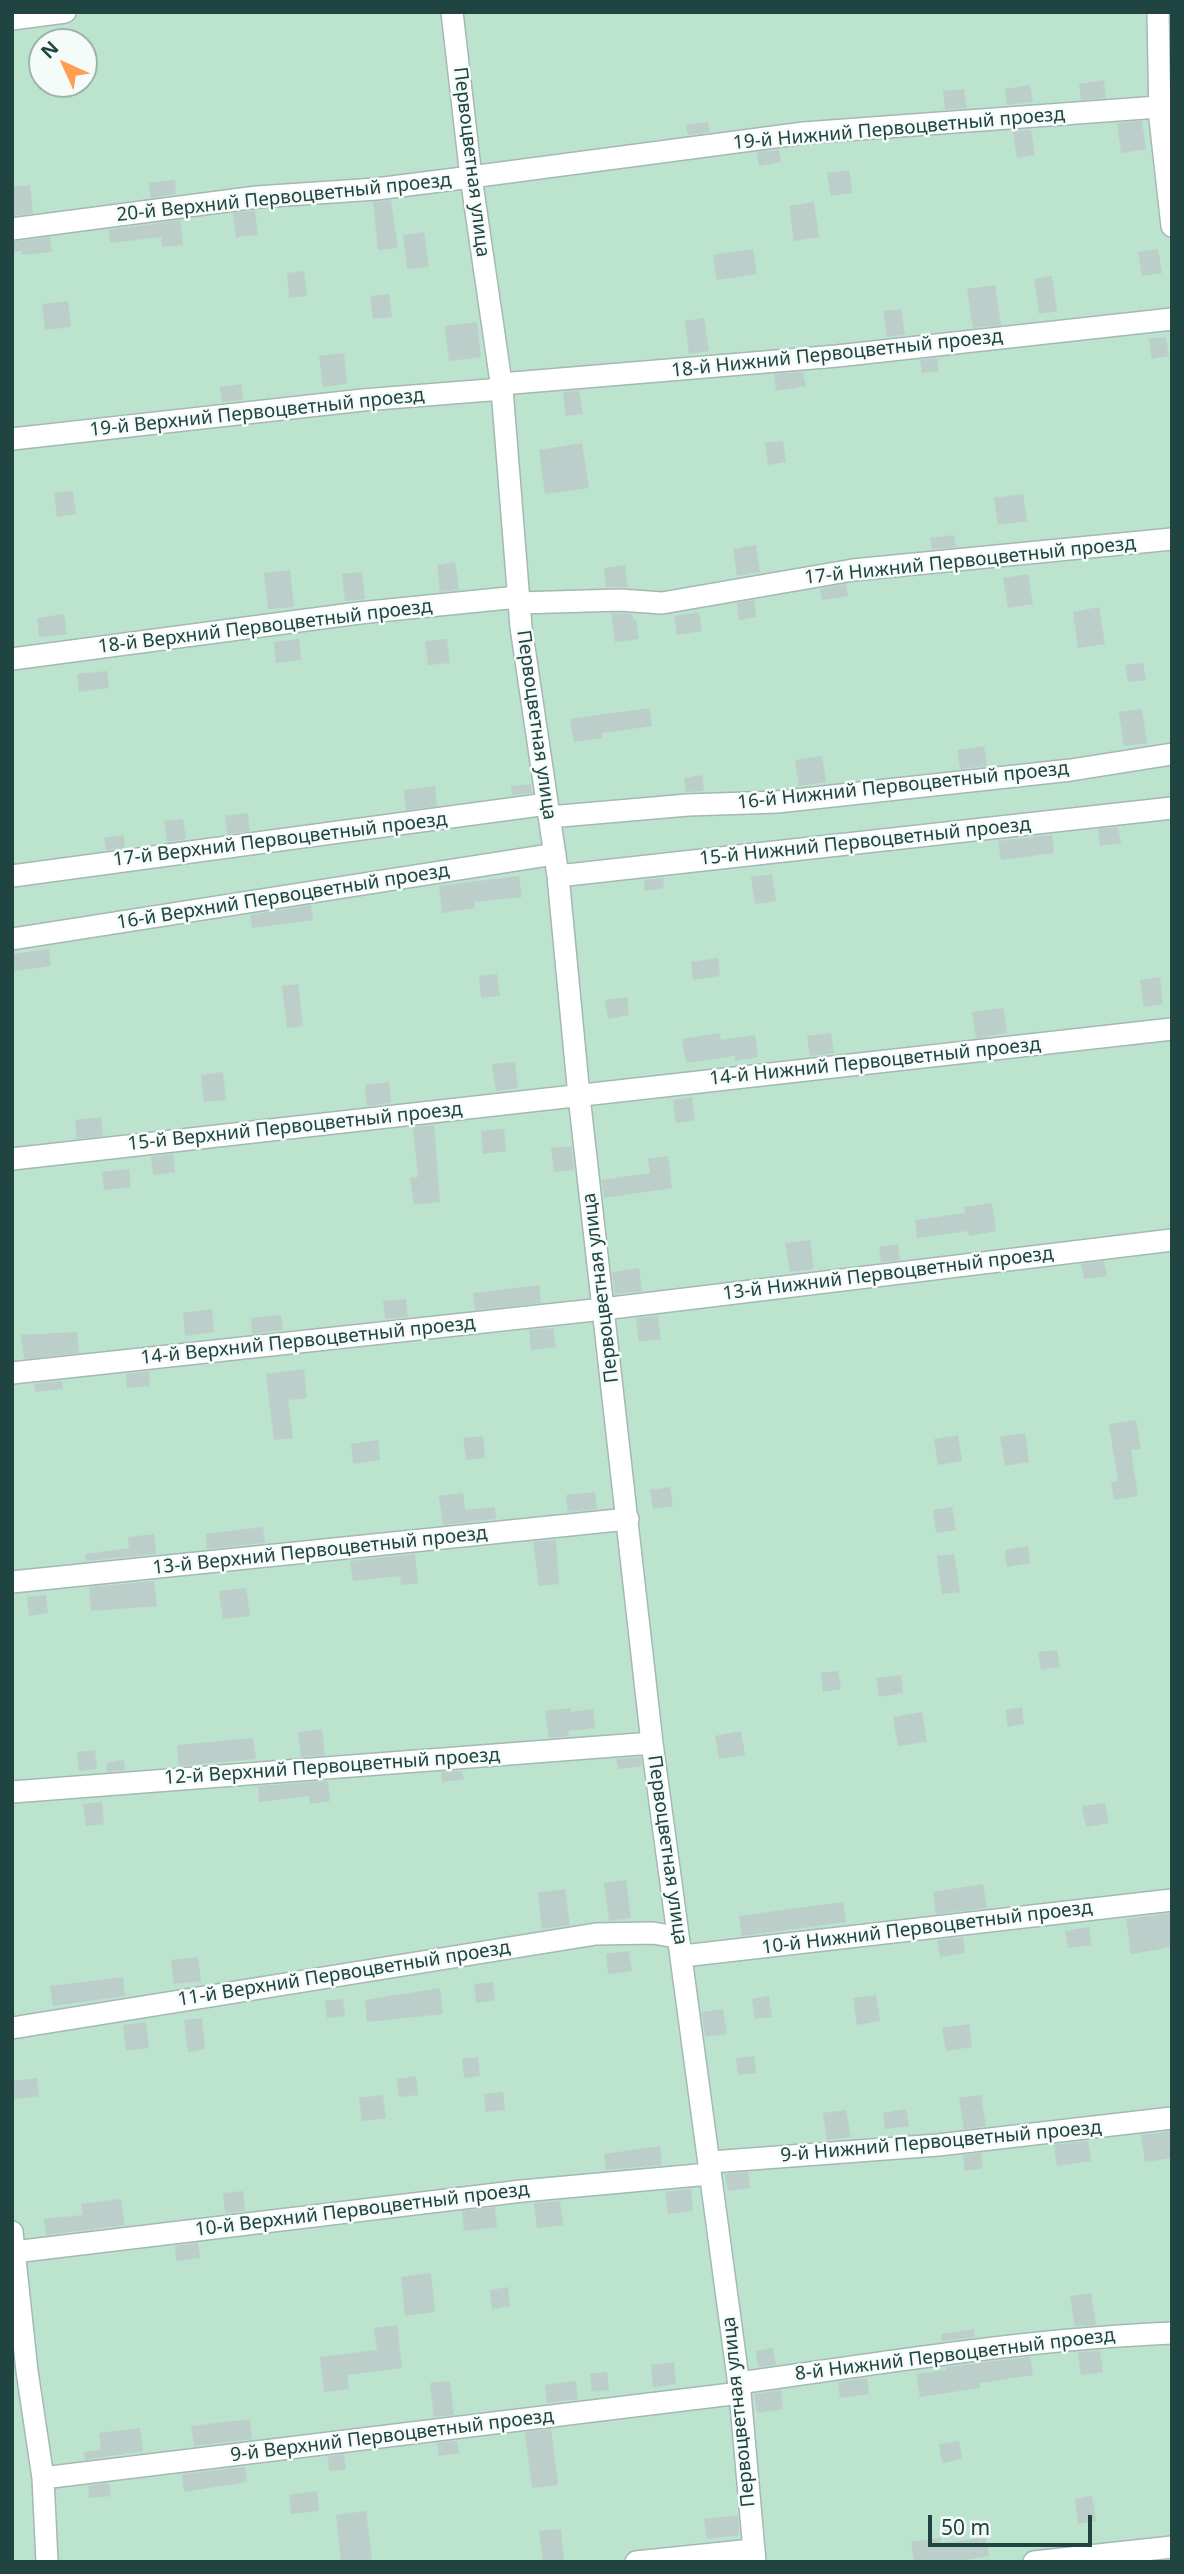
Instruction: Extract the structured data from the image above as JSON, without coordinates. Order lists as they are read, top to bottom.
{
  "streets": {
    "lane": [
      "19-й Нижний Первоцветный проезд",
      "Первоцветная улица",
      "20-й Верхний Первоцветный проезд",
      "18-й Нижний Первоцветный проезд",
      "19-й Верхний Первоцветный проезд",
      "17-й Нижний Первоцветный проезд",
      "18-й Верхний Первоцветный проезд",
      "16-й Нижний Первоцветный проезд",
      "17-й Верхний Первоцветный проезд",
      "15-й Нижний Первоцветный проезд",
      "16-й Верхний Первоцветный проезд",
      "14-й Нижний Первоцветный проезд",
      "15-й Верхний Первоцветный проезд",
      "13-й Нижний Первоцветный проезд",
      "14-й Верхний Первоцветный проезд",
      "13-й Верхний Первоцветный проезд",
      "12-й Верхний Первоцветный проезд",
      "10-й Нижний Первоцветный проезд",
      "11-й Верхний Первоцветный проезд",
      "9-й Нижний Первоцветный проезд",
      "10-й Верхний Первоцветный проезд",
      "8-й Нижний Первоцветный проезд",
      "9-й Верхний Первоцветный проезд"
    ]
  },
  "crossings": [
    ["19-й Нижний Первоцветный проезд", "Первоцветная улица"],
    ["19-й Нижний Первоцветный проезд", "20-й Верхний Первоцветный проезд"],
    ["Первоцветная улица", "20-й Верхний Первоцветный проезд"],
    ["Первоцветная улица", "18-й Нижний Первоцветный проезд"],
    ["Первоцветная улица", "19-й Верхний Первоцветный проезд"],
    ["Первоцветная улица", "17-й Нижний Первоцветный проезд"],
    ["Первоцветная улица", "18-й Верхний Первоцветный проезд"],
    ["Первоцветная улица", "16-й Нижний Первоцветный проезд"],
    ["Первоцветная улица", "17-й Верхний Первоцветный проезд"],
    ["Первоцветная улица", "15-й Нижний Первоцветный проезд"],
    ["Первоцветная улица", "16-й Верхний Первоцветный проезд"],
    ["Первоцветная улица", "14-й Нижний Первоцветный проезд"],
    ["Первоцветная улица", "15-й Верхний Первоцветный проезд"],
    ["Первоцветная улица", "13-й Нижний Первоцветный проезд"],
    ["Первоцветная улица", "14-й Верхний Первоцветный проезд"],
    ["Первоцветная улица", "13-й Верхний Первоцветный проезд"],
    ["Первоцветная улица", "12-й Верхний Первоцветный проезд"],
    ["Первоцветная улица", "10-й Нижний Первоцветный проезд"],
    ["Первоцветная улица", "11-й Верхний Первоцветный проезд"],
    ["Первоцветная улица", "9-й Нижний Первоцветный проезд"],
    ["Первоцветная улица", "10-й Верхний Первоцветный проезд"],
    ["Первоцветная улица", "8-й Нижний Первоцветный проезд"],
    ["Первоцветная улица", "9-й Верхний Первоцветный проезд"],
    ["18-й Нижний Первоцветный проезд", "19-й Верхний Первоцветный проезд"],
    ["17-й Нижний Первоцветный проезд", "18-й Верхний Первоцветный проезд"],
    ["16-й Нижний Первоцветный проезд", "17-й Верхний Первоцветный проезд"],
    ["14-й Нижний Первоцветный проезд", "15-й Верхний Первоцветный проезд"],
    ["13-й Нижний Первоцветный проезд", "14-й Верхний Первоцветный проезд"],
    ["10-й Нижний Первоцветный проезд", "11-й Верхний Первоцветный проезд"],
    ["9-й Нижний Первоцветный проезд", "10-й Верхний Первоцветный проезд"],
    ["8-й Нижний Первоцветный проезд", "9-й Верхний Первоцветный проезд"]
  ],
  "scale_bar": "50 m",
  "north": "top left"
}
